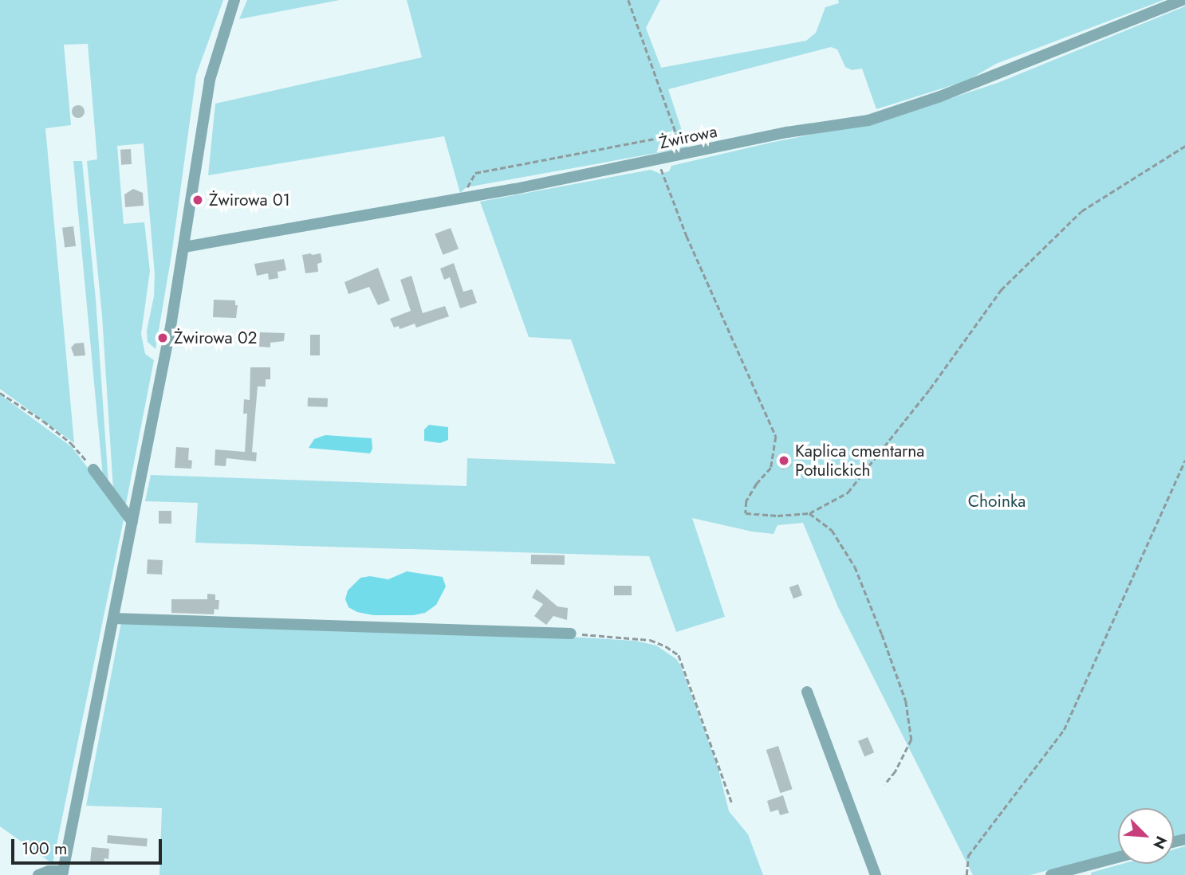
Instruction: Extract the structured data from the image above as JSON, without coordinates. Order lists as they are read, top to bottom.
{
  "streets": {
    "street": ["Żwirowa"]
  },
  "parks": ["Choinka"],
  "places": ["Żwirowa 01", "Żwirowa 02", "Kaplica cmentarna Potulickich"],
  "scale_bar": "100 m",
  "north": "bottom right"
}
